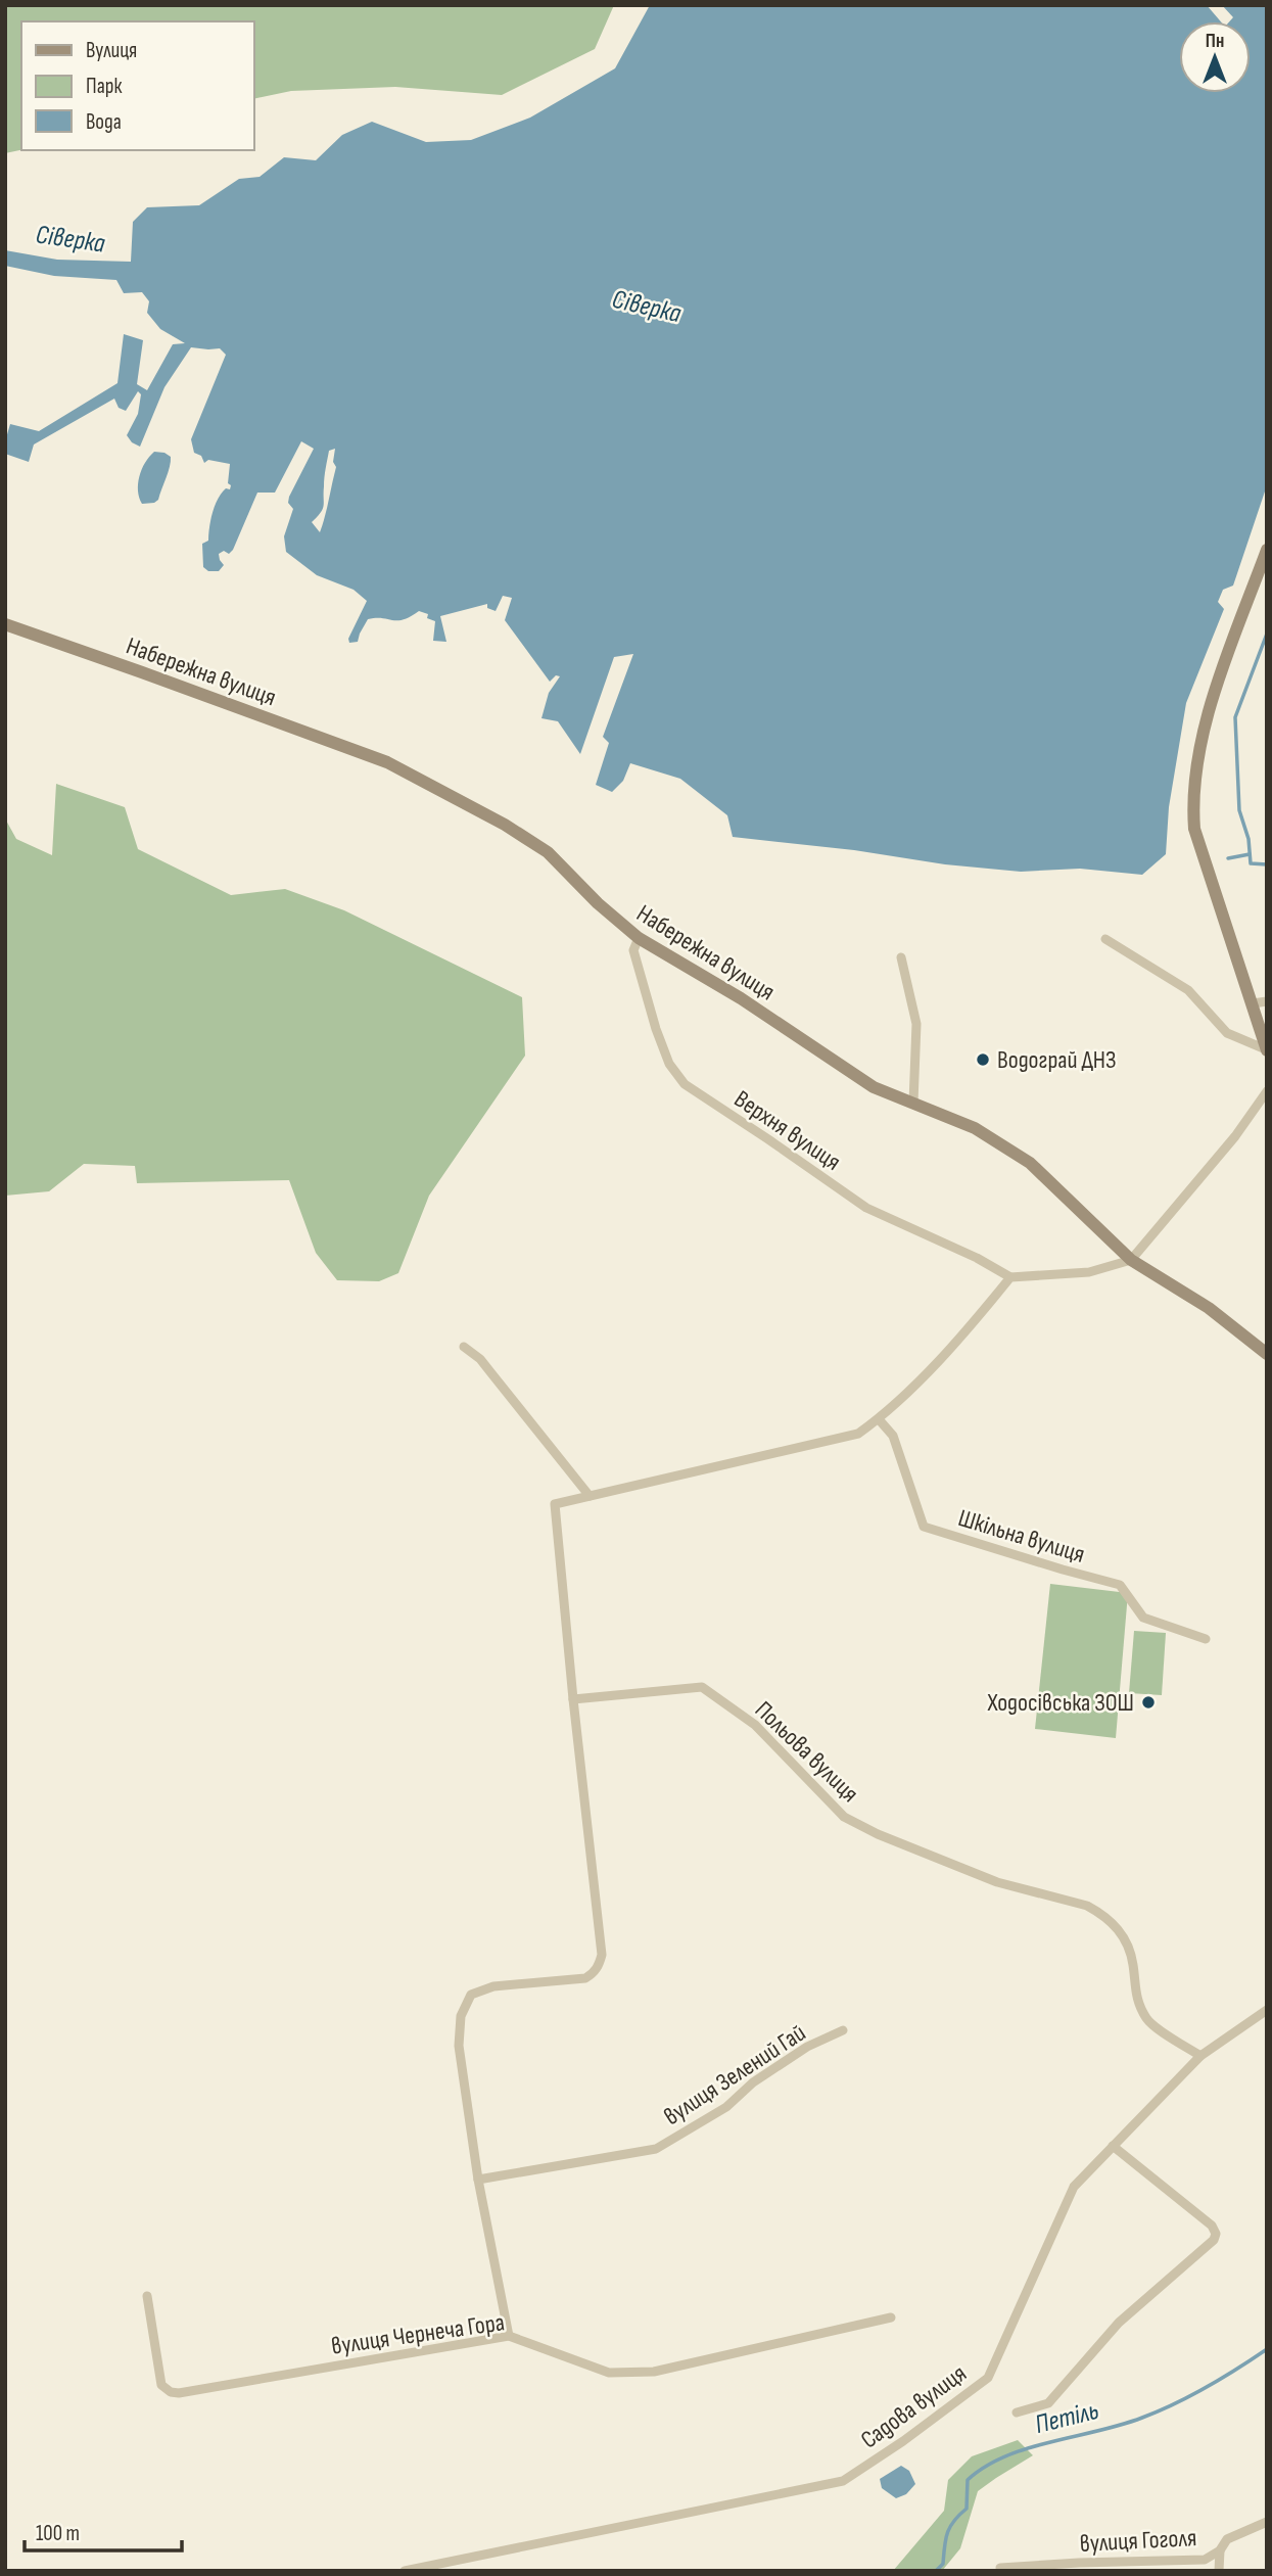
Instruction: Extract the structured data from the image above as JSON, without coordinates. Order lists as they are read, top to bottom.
{
  "streets": {
    "street": [
      "Набережна вулиця",
      "Верхня вулиця",
      "Шкільна вулиця",
      "Польова вулиця",
      "вулиця Зелений Гай",
      "вулиця Чернеча Гора",
      "Садова вулиця",
      "вулиця Гоголя"
    ]
  },
  "crossings": [
    ["Набережна вулиця", "Верхня вулиця"],
    ["Польова вулиця", "Садова вулиця"]
  ],
  "water": ["Сіверка", "Петіль"],
  "places": ["Водограй ДНЗ", "Ходосівська ЗОШ"],
  "legend": ["Вулиця", "Парк", "Вода"],
  "scale_bar": "100 m",
  "north": "top"
}
